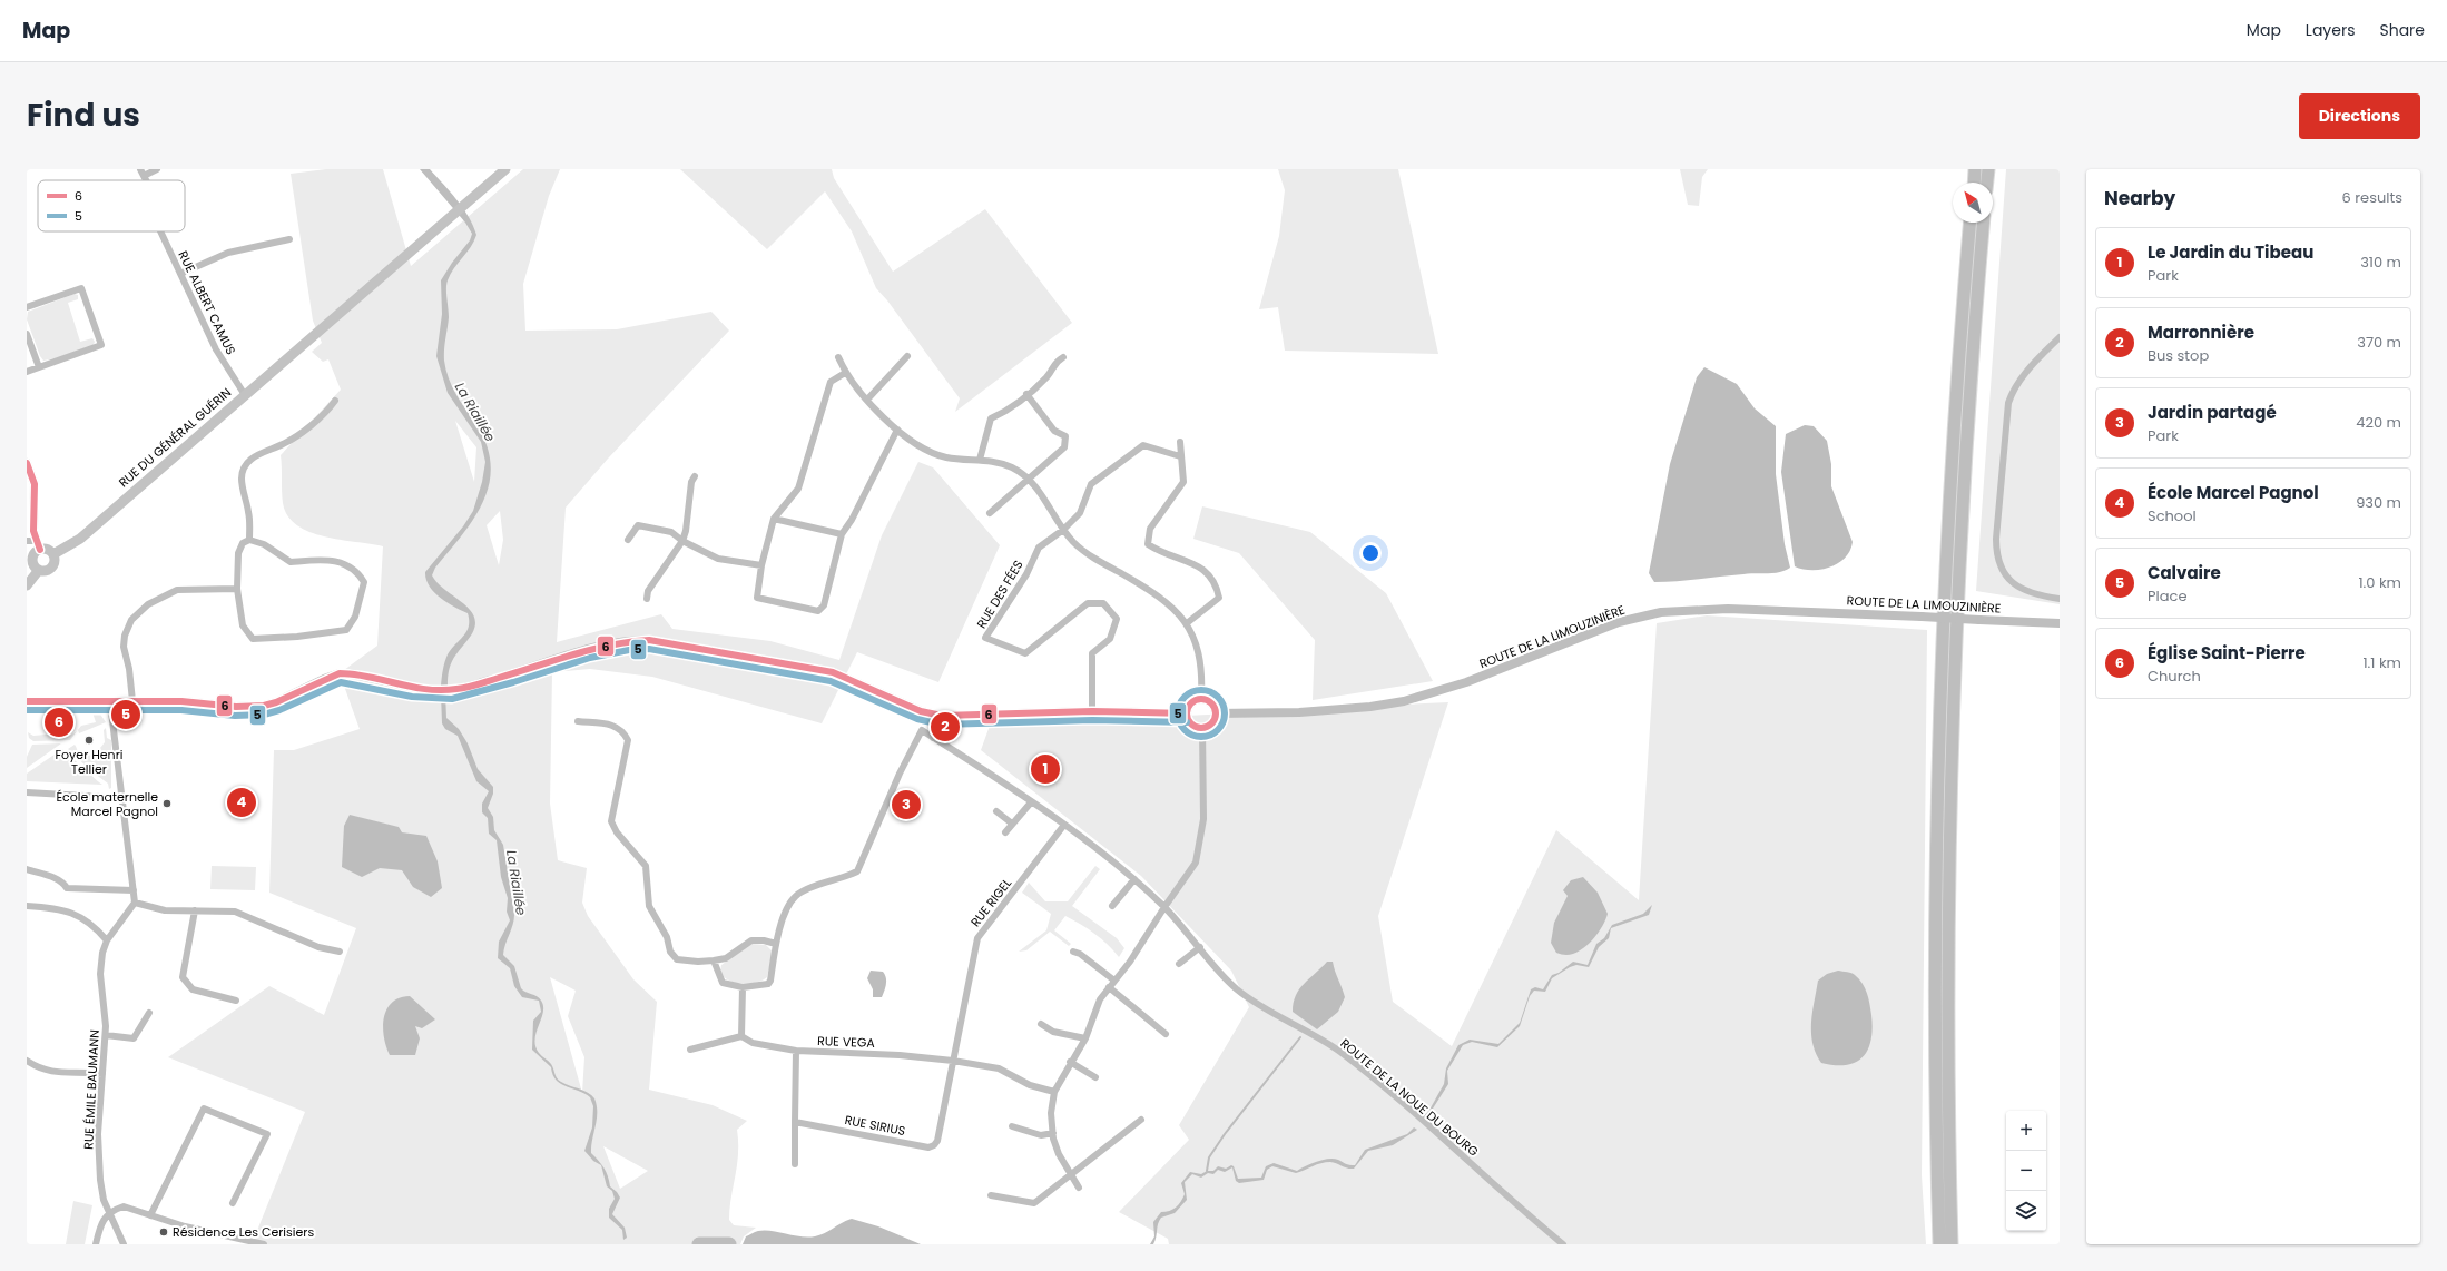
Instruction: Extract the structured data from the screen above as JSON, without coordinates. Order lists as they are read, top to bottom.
{
  "streets": {
    "main road": ["RUE DU GÉNÉRAL GUÉRIN"],
    "street": [
      "RUE ALBERT CAMUS",
      "RUE DES FÉES",
      "ROUTE DE LA LIMOUZINIÈRE",
      "RUE RIGEL",
      "RUE VEGA",
      "RUE ÉMILE BAUMANN",
      "ROUTE DE LA NOUE DU BOURG",
      "RUE SIRIUS"
    ]
  },
  "crossings": [
    ["RUE ALBERT CAMUS", "RUE DU GÉNÉRAL GUÉRIN"],
    ["RUE RIGEL", "RUE VEGA"],
    ["RUE RIGEL", "ROUTE DE LA NOUE DU BOURG"],
    ["RUE RIGEL", "RUE SIRIUS"],
    ["RUE VEGA", "RUE SIRIUS"]
  ],
  "water": ["La Riaillée"],
  "places": ["Foyer Henri Tellier", "École maternelle Marcel Pagnol", "Résidence Les Cerisiers"],
  "lines": ["transit line 6", "transit line 5"],
  "legend": ["6", "5"],
  "north": "top left",
  "page": {
    "header": "Map",
    "nav": ["Map", "Layers", "Share"],
    "title": "Find us",
    "buttons": "Directions",
    "heading": ["Nearby", "6 results"],
    "list": [
      {
        "mark": "1",
        "name": "Le Jardin du Tibeau",
        "note": "Park",
        "value": "310 m"
      },
      {
        "mark": "2",
        "name": "Marronnière",
        "note": "Bus stop",
        "value": "370 m"
      },
      {
        "mark": "3",
        "name": "Jardin partagé",
        "note": "Park",
        "value": "420 m"
      },
      {
        "mark": "4",
        "name": "École Marcel Pagnol",
        "note": "School",
        "value": "930 m"
      },
      {
        "mark": "5",
        "name": "Calvaire",
        "note": "Place",
        "value": "1.0 km"
      },
      {
        "mark": "6",
        "name": "Église Saint-Pierre",
        "note": "Church",
        "value": "1.1 km"
      }
    ],
    "pins": [
      "5",
      "6",
      "2",
      "1",
      "4",
      "3"
    ],
    "map_buttons": ["+", "−"]
  }
}
